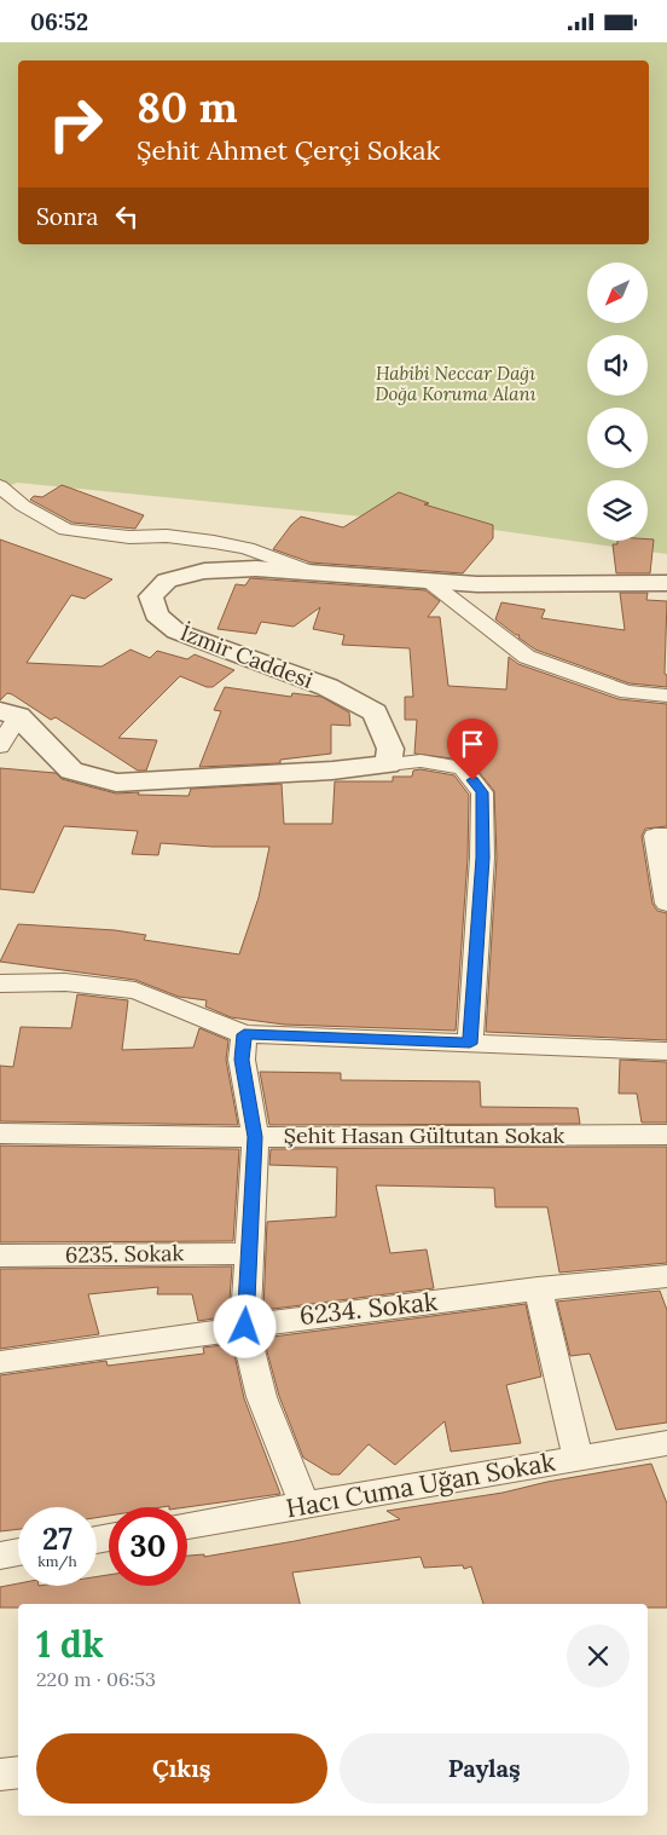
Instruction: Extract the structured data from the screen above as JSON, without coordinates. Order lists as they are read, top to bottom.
{
  "streets": {
    "street": [
      "İzmir Caddesi",
      "Şehit Hasan Gültutan Sokak",
      "6235. Sokak",
      "6234. Sokak",
      "Hacı Cuma Uğan Sokak"
    ]
  },
  "parks": ["Habibi Neccar Dağı Doğa Koruma Alanı"],
  "north": "bottom left",
  "page": {
    "status": "06:52",
    "turn": ["80 m", "Şehit Ahmet Çerçi Sokak"],
    "then": "Sonra",
    "speed": "27 km/h",
    "limit": "30",
    "heading": ["1 dk", "220 m · 06:53"],
    "buttons": ["Çıkış", "Paylaş"]
  }
}
